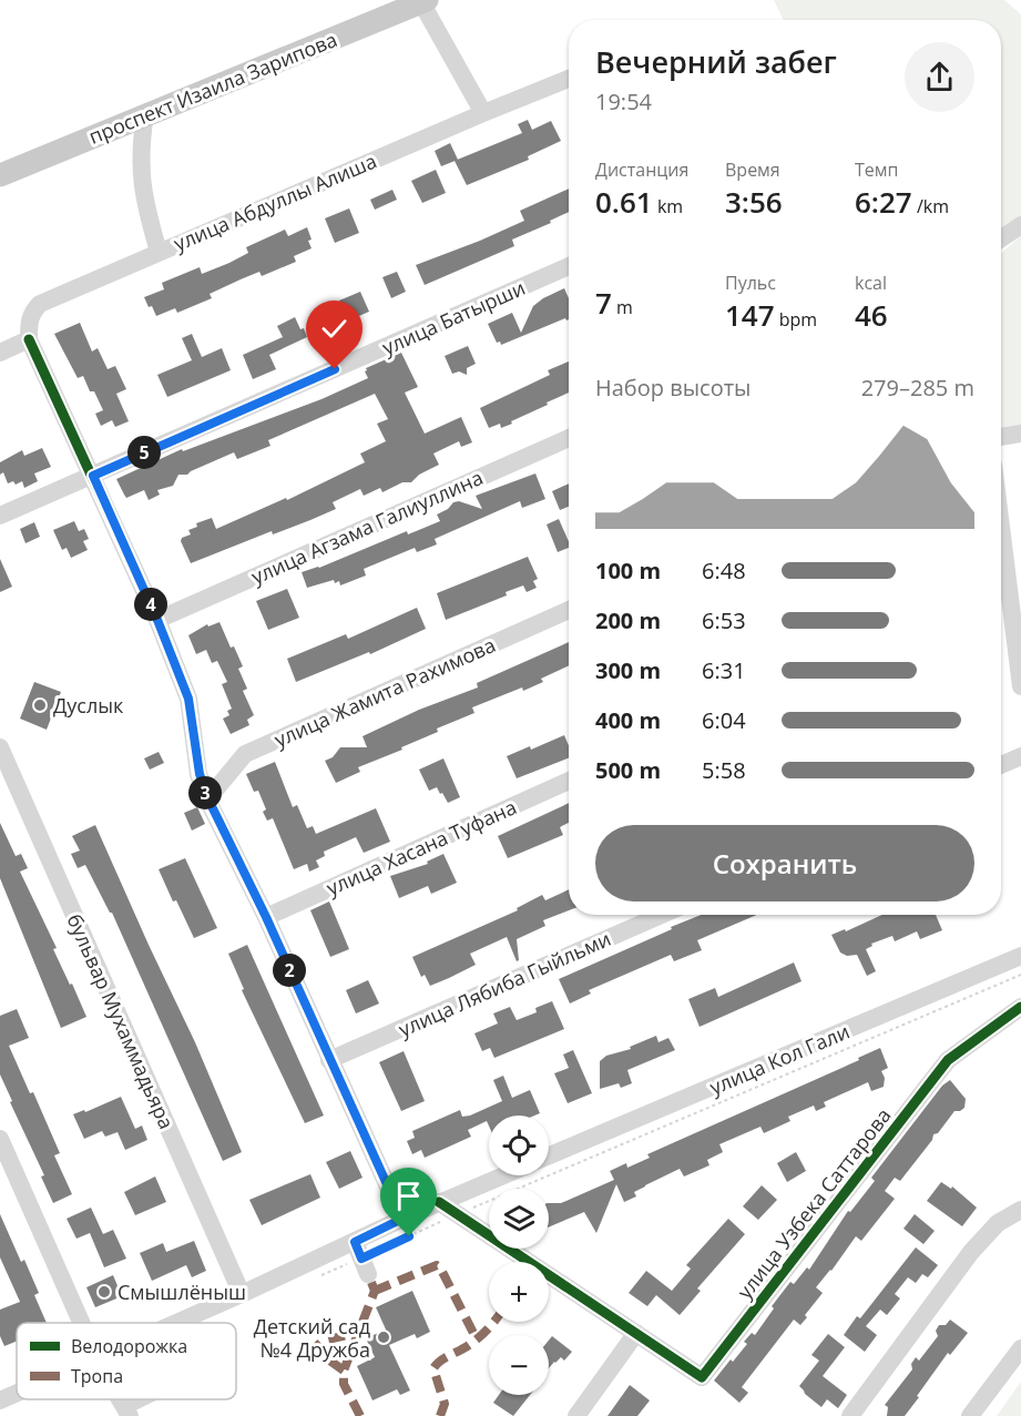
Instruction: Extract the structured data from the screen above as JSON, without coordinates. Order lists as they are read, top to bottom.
{
  "streets": {
    "main road": ["проспект Изаила Зарипова"],
    "street": [
      "улица Абдуллы Алиша",
      "улица Батырши",
      "улица Агзама Галиуллина",
      "улица Жамита Рахимова",
      "улица Хасана Туфана",
      "улица Лябиба Гыйльми",
      "бульвар Мухаммадьяра",
      "улица Кол Гали",
      "улица Узбека Саттарова"
    ]
  },
  "places": ["Дуслык", "Смышлёныш", "Детский сад №4 Дружба"],
  "legend": ["Велодорожка", "Тропа"],
  "page": {
    "heading": ["Вечерний забег", "19:54"],
    "stats": [
      ["Дистанция", "0.61 km"],
      ["Время", "3:56"],
      ["Темп", "6:27 /km"],
      ["7 m"],
      ["Пульс", "147 bpm"],
      ["kcal", "46"]
    ],
    "chart": ["Набор высоты", "279–285 m"],
    "pins": [
      "5",
      "4",
      "3",
      "2"
    ],
    "list": [
      {
        "name": "100 m",
        "note": "6:48"
      },
      {
        "name": "200 m",
        "note": "6:53"
      },
      {
        "name": "300 m",
        "note": "6:31"
      },
      {
        "name": "400 m",
        "note": "6:04"
      },
      {
        "name": "500 m",
        "note": "5:58"
      }
    ],
    "buttons": "Сохранить",
    "map_buttons": ["+", "−"]
  }
}
